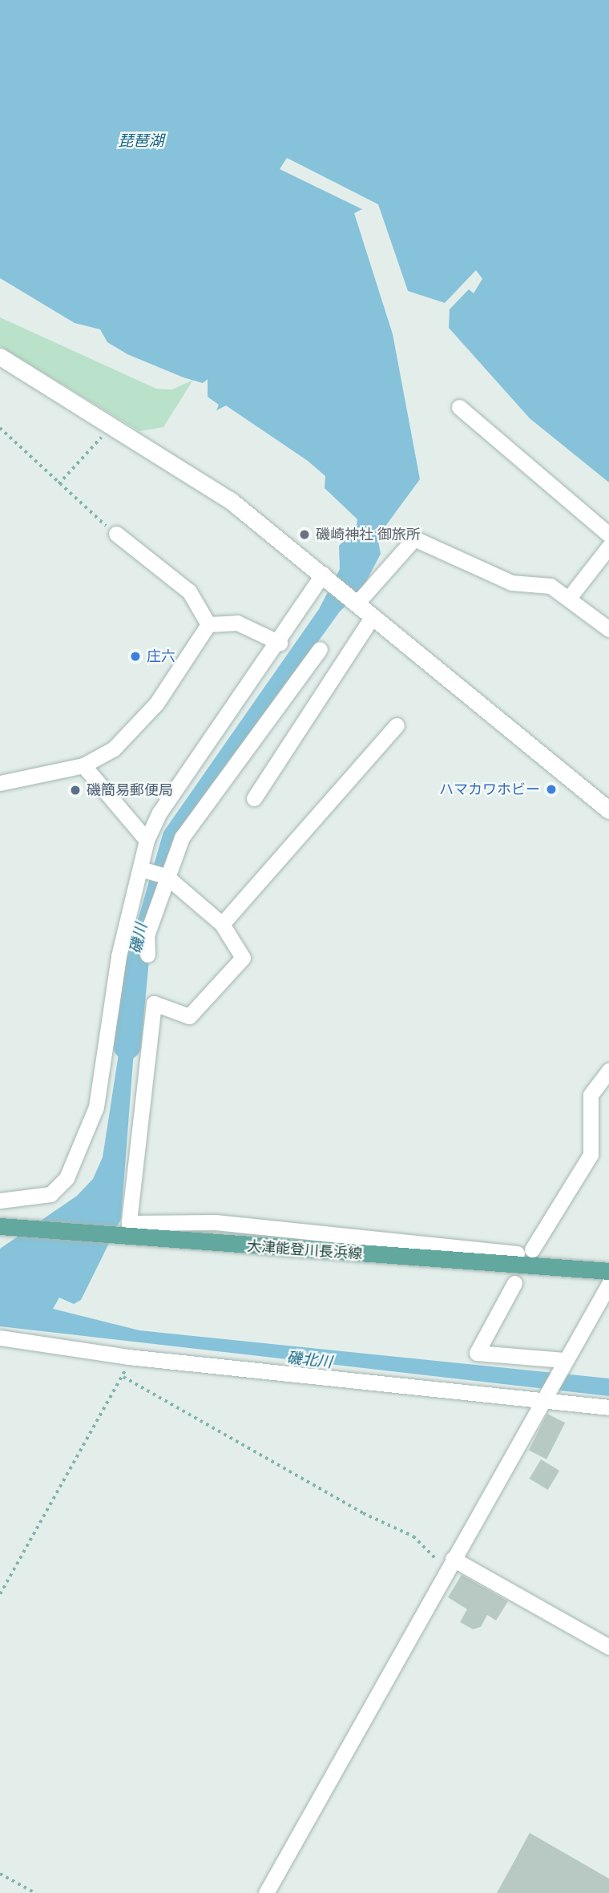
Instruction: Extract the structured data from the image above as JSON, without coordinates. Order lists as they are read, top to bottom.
{
  "streets": {
    "main road": ["大津能登川長浜線"]
  },
  "water": ["琵琶湖", "磯川", "磯北川"],
  "places": [
    "磯崎神社 御旅所",
    "庄六",
    "ハマカワホビー",
    "磯簡易郵便局"
  ]
}
